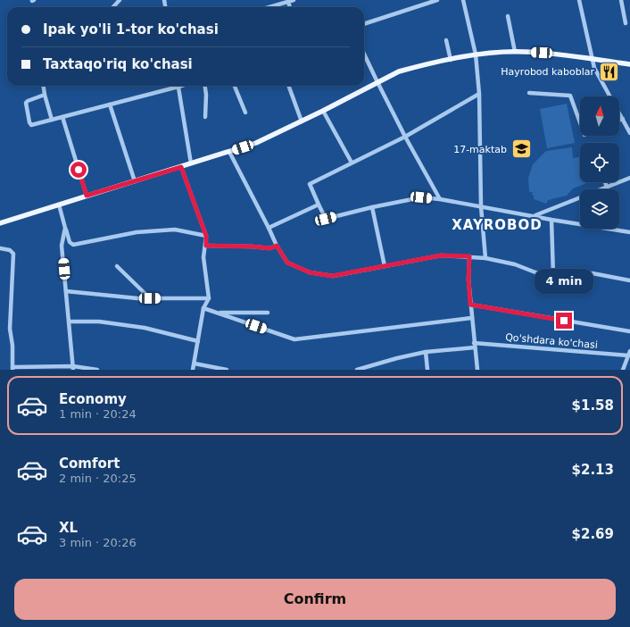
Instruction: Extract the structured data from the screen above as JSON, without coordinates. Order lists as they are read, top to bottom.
{
  "streets": {
    "street": ["Qo'shdara ko'chasi"]
  },
  "districts": ["XAYROBOD"],
  "places": {
    "restaurant": ["Hayrobod kaboblar"],
    "school or university": ["17-maktab"]
  },
  "north": "top",
  "page": {
    "banner": ["Ipak yo'li 1-tor ko'chasi", "Taxtaqo'riq ko'chasi"],
    "bubble": "4 min",
    "list": [
      {
        "name": "Economy",
        "note": "1 min · 20:24",
        "value": "$1.58"
      },
      {
        "name": "Comfort",
        "note": "2 min · 20:25",
        "value": "$2.13"
      },
      {
        "name": "XL",
        "note": "3 min · 20:26",
        "value": "$2.69"
      }
    ],
    "buttons": "Confirm"
  }
}
